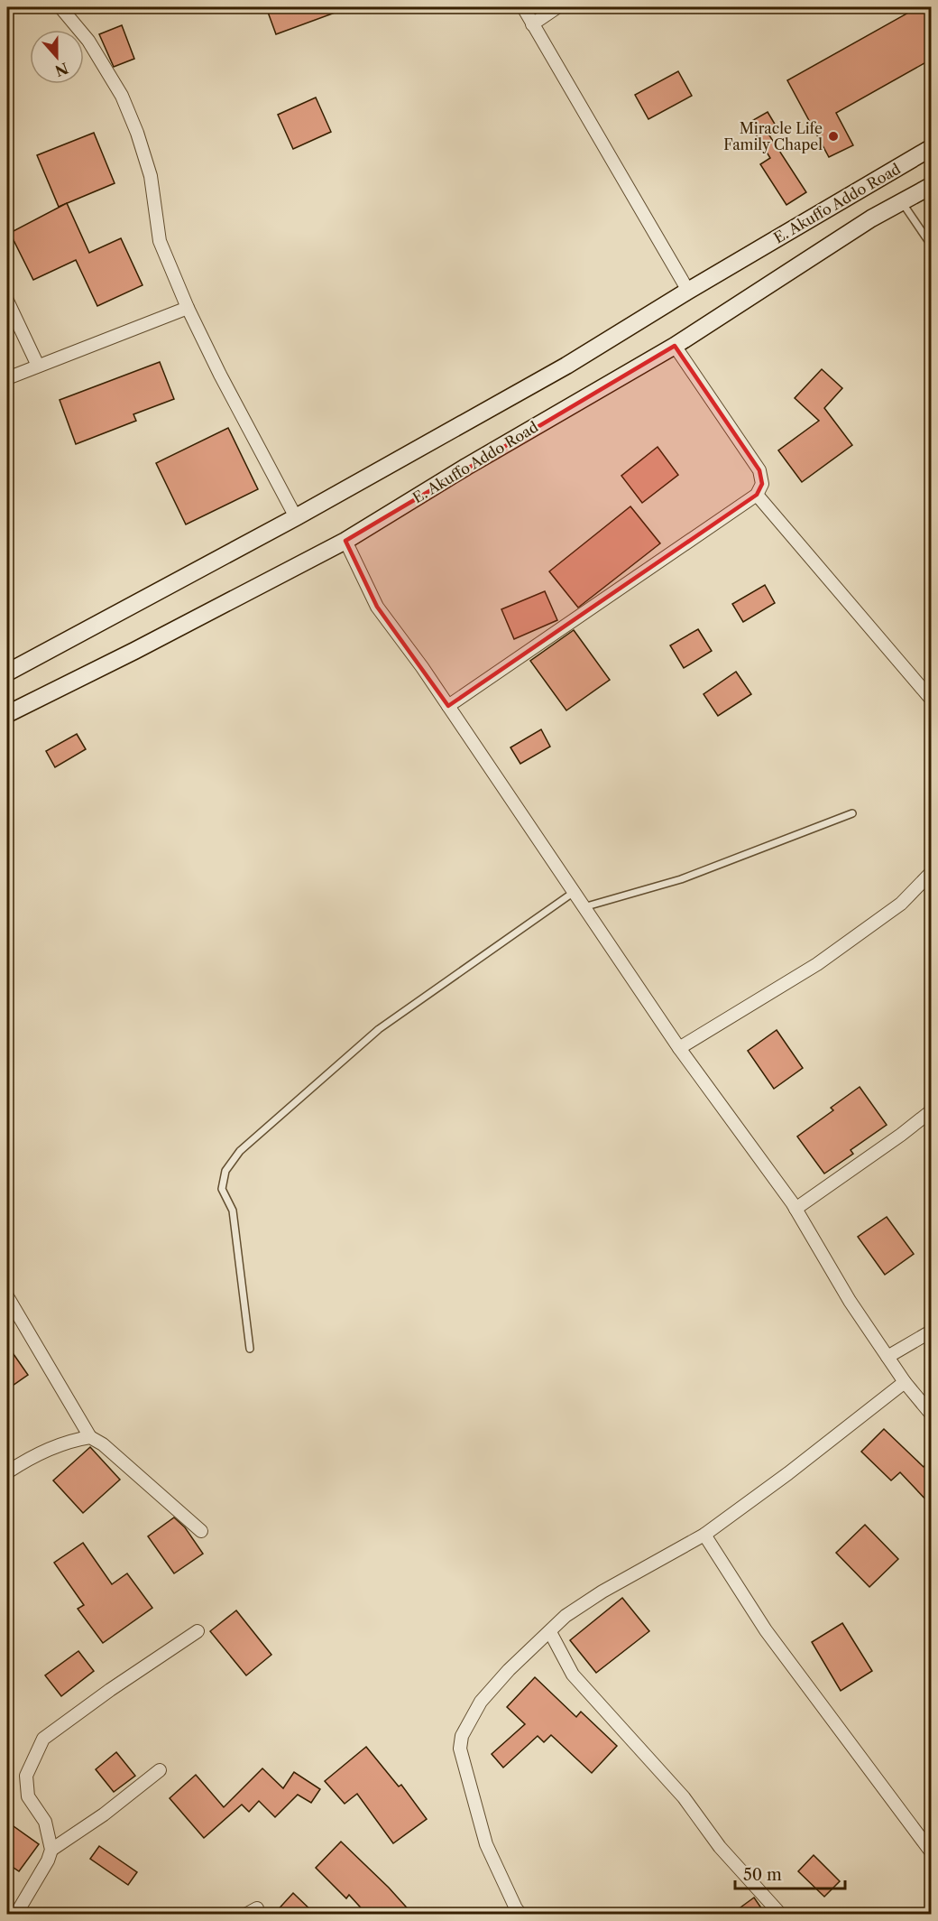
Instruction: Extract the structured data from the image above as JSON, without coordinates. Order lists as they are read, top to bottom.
{
  "streets": {
    "main road": ["E. Akuffo Addo Road"]
  },
  "places": ["Miracle Life Family Chapel"],
  "scale_bar": "50 m",
  "north": "bottom"
}
